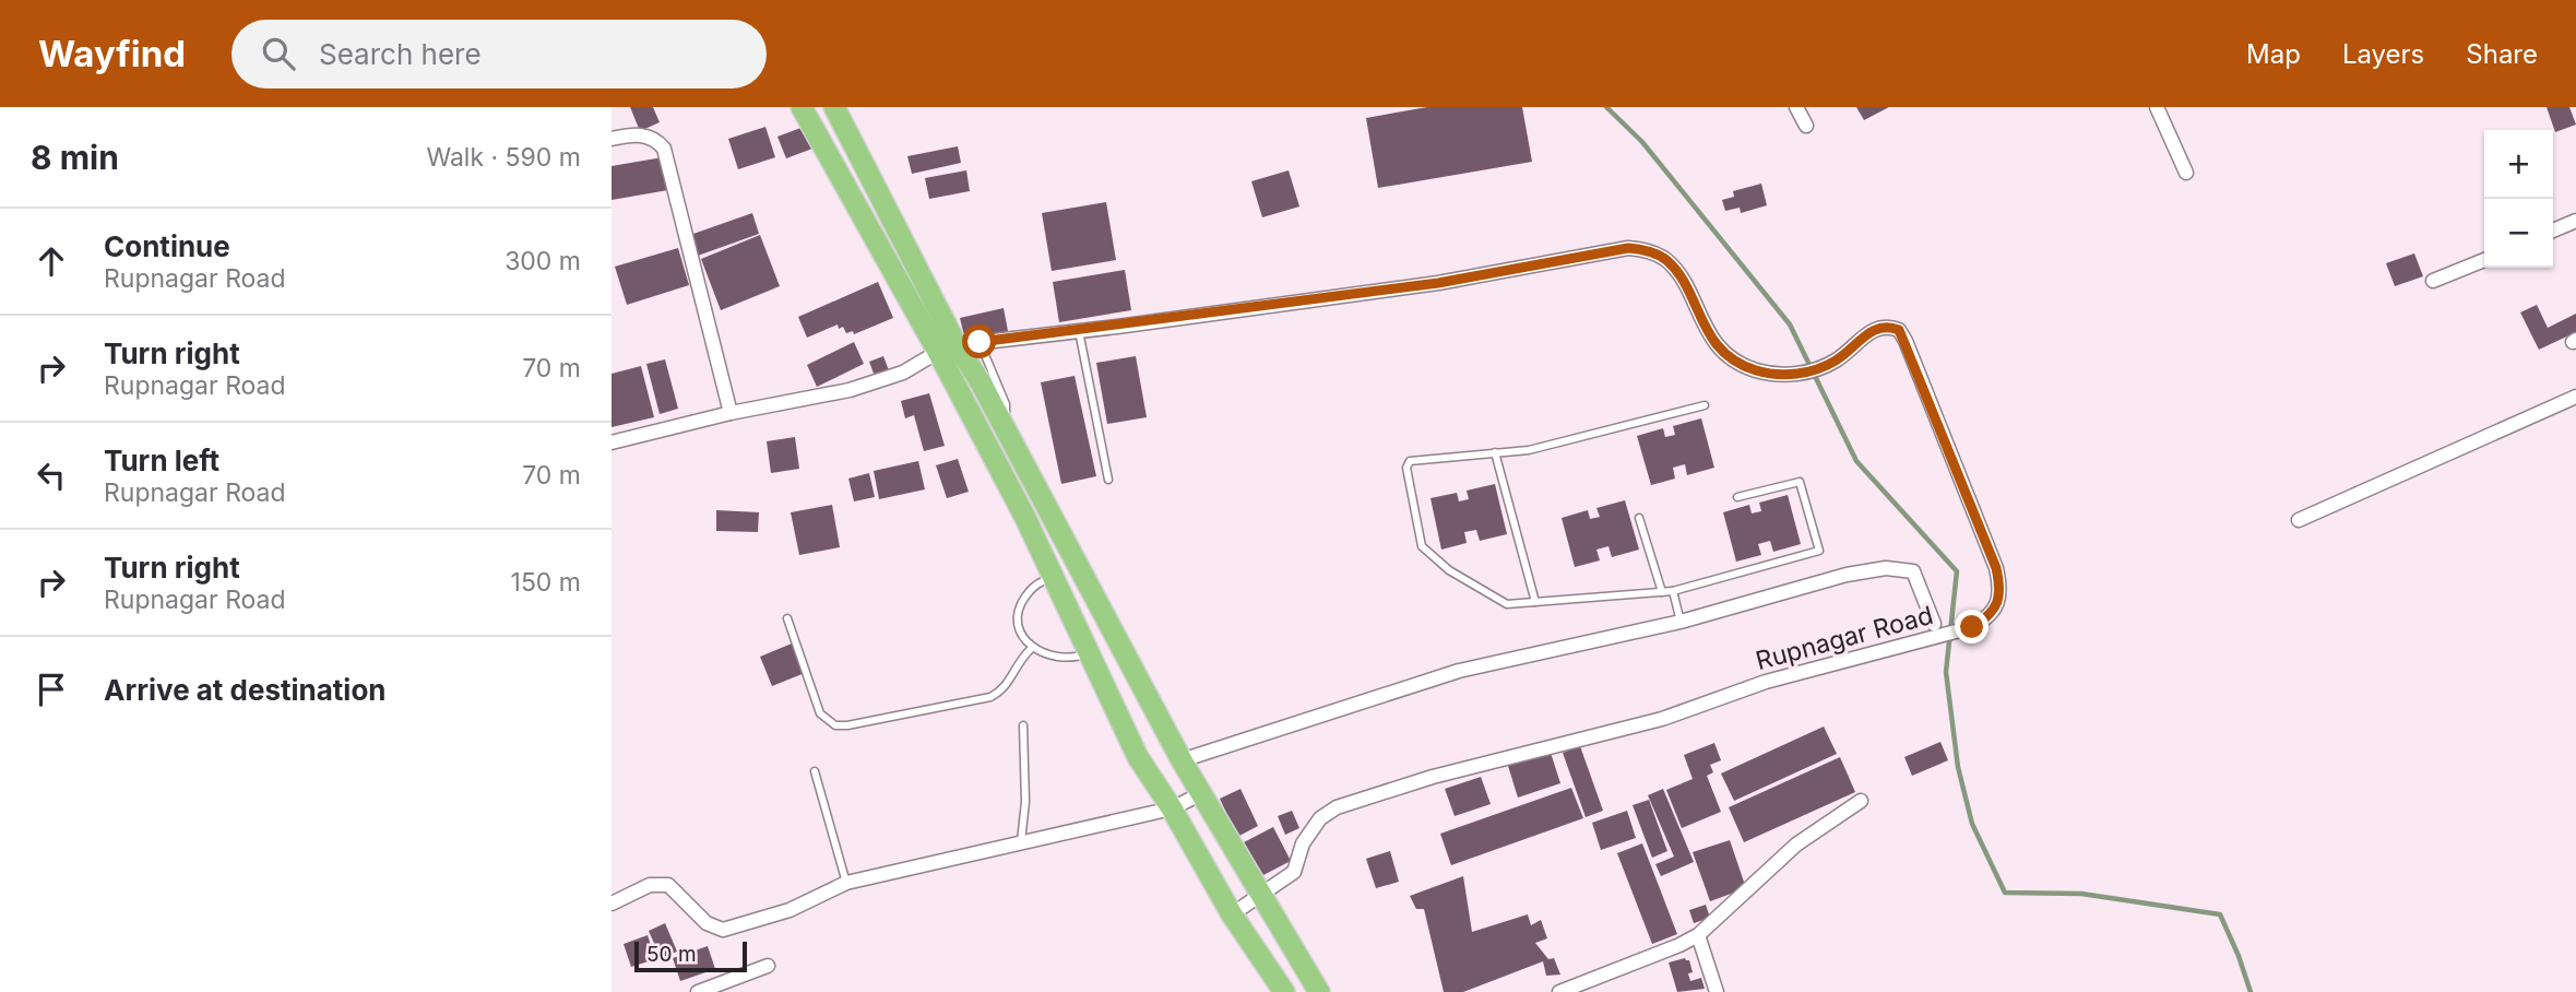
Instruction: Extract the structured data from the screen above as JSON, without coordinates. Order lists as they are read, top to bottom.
{
  "streets": {
    "street": ["Rupnagar Road"]
  },
  "scale_bar": "50 m",
  "page": {
    "header": "Wayfind",
    "search": "Search here",
    "nav": ["Map", "Layers", "Share"],
    "heading": ["8 min", "Walk · 590 m"],
    "map_buttons": ["+", "−"],
    "list": [
      ["Continue", "Rupnagar Road", "300 m"],
      ["Turn right", "Rupnagar Road", "70 m"],
      ["Turn left", "Rupnagar Road", "70 m"],
      ["Turn right", "Rupnagar Road", "150 m"],
      "Arrive at destination"
    ],
    "scale": "50 m"
  }
}
